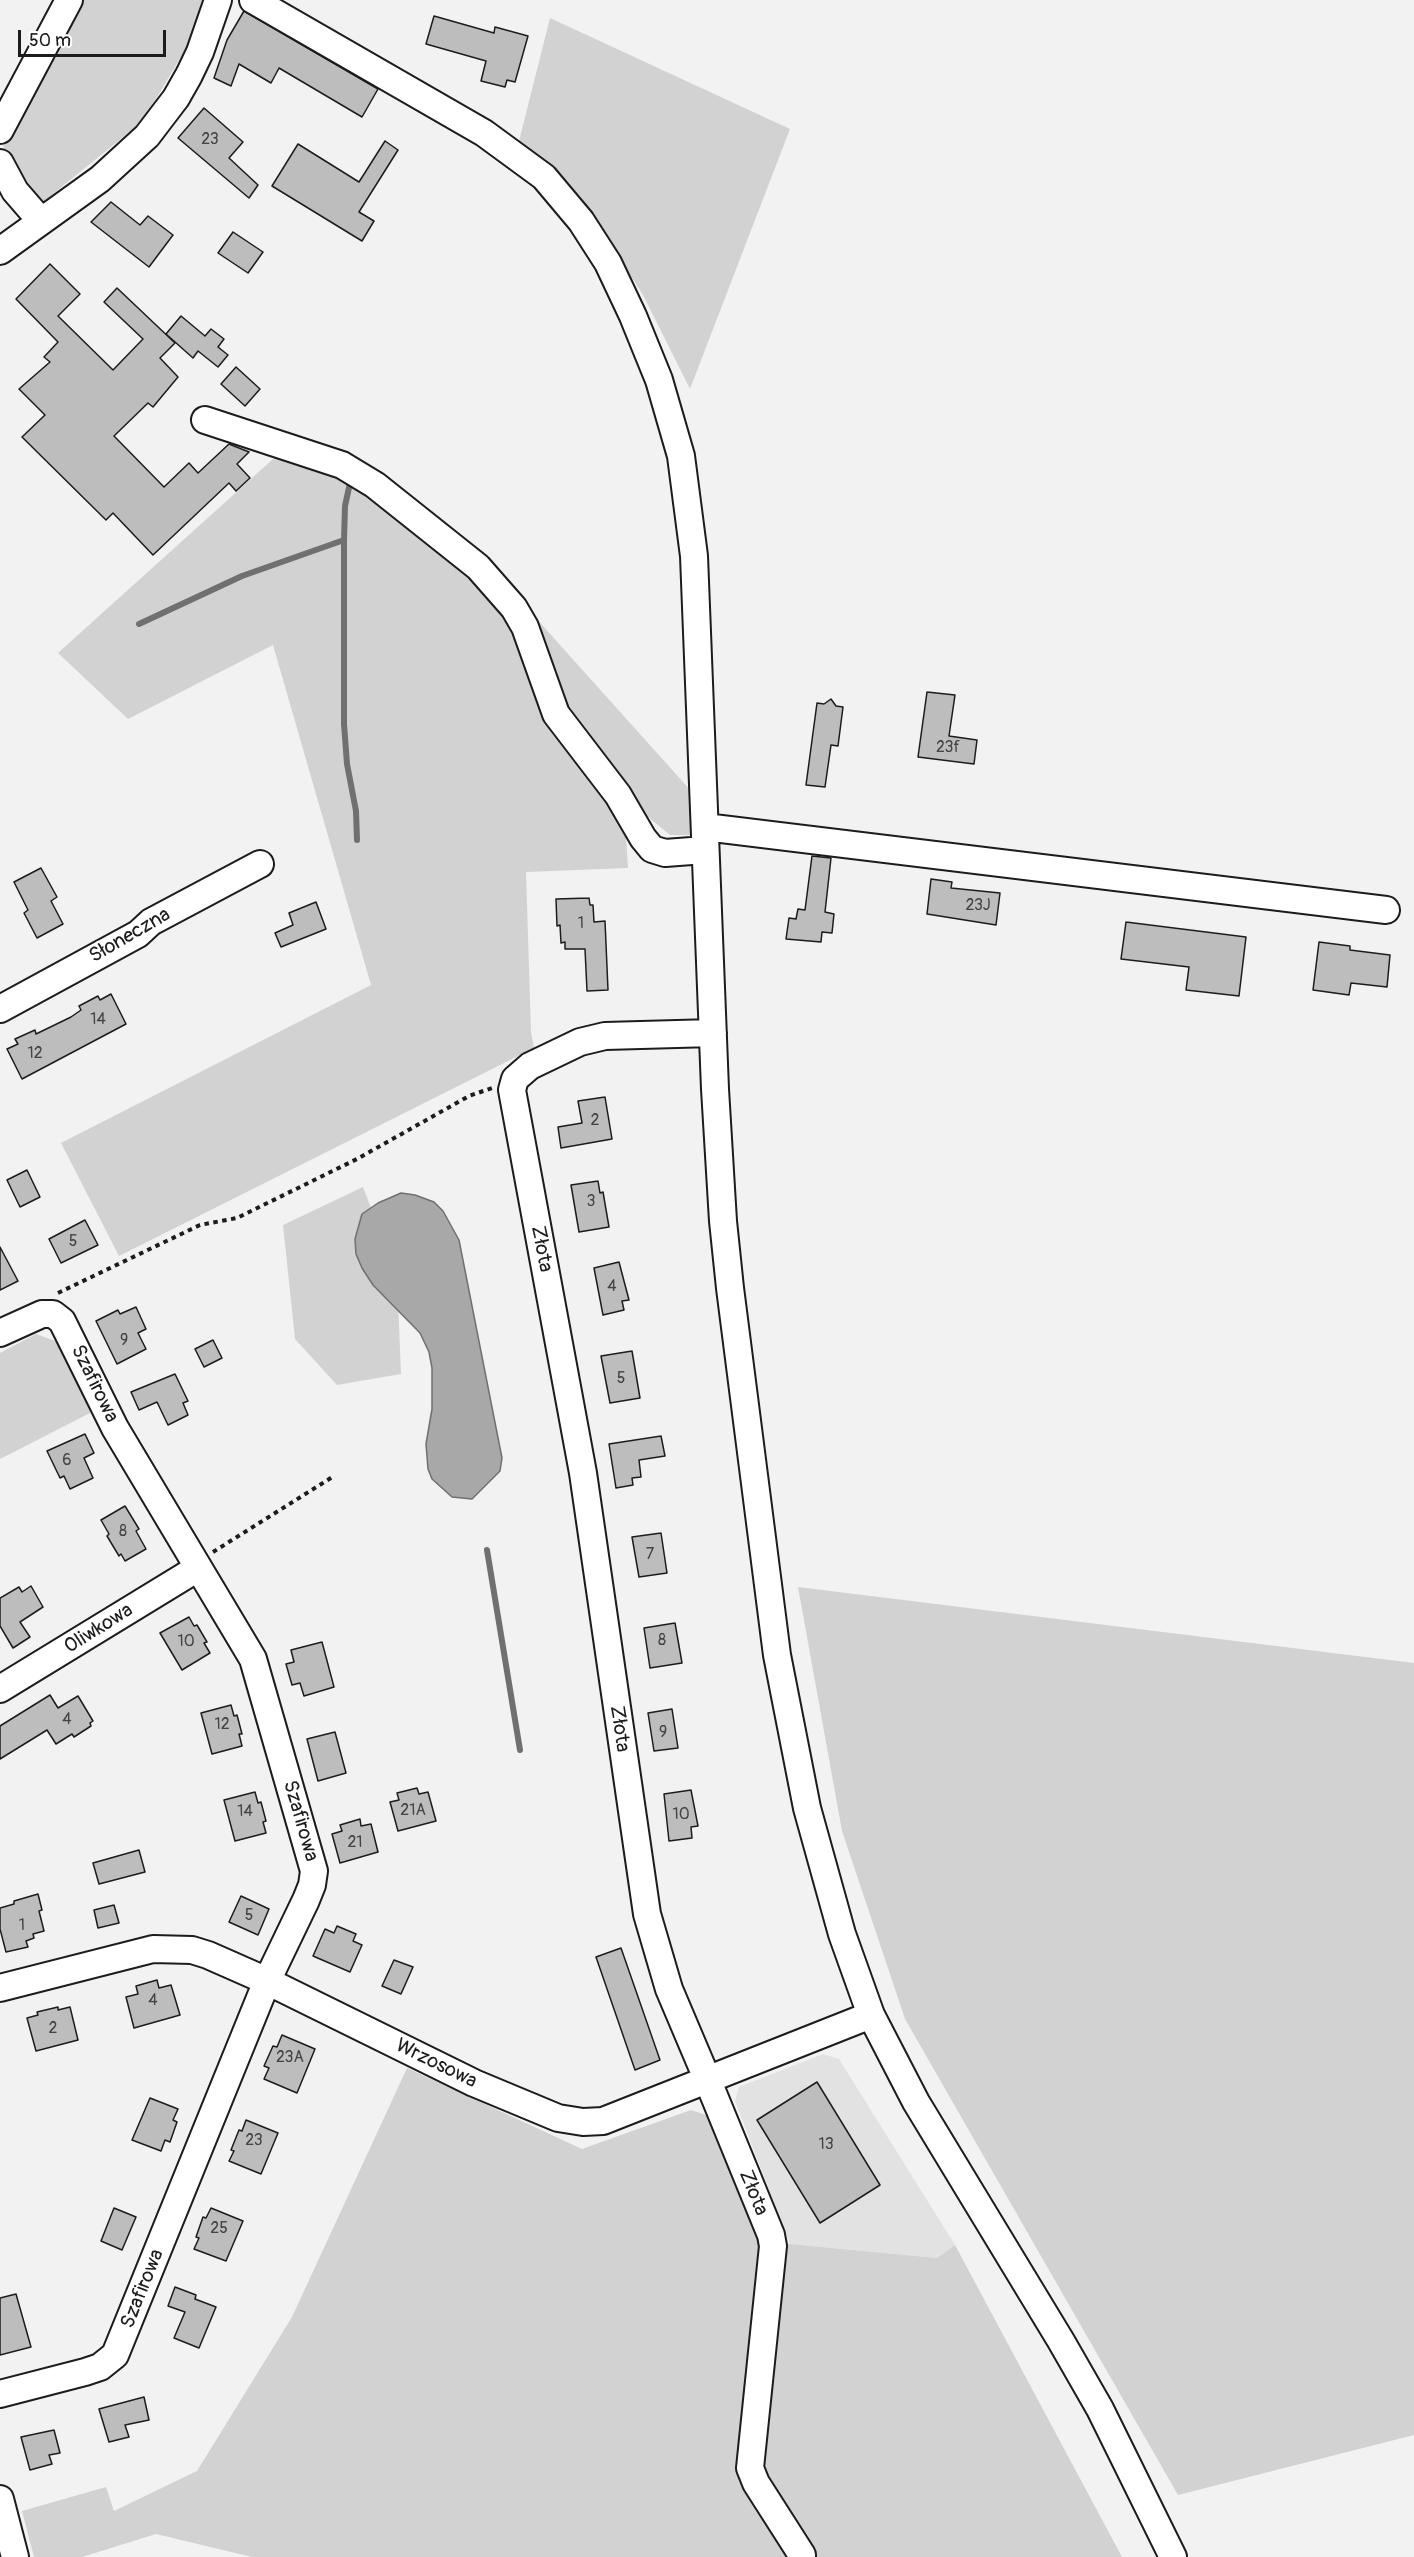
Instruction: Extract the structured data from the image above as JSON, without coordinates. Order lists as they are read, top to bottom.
{
  "streets": {
    "street": [
      "Słoneczna",
      "Złota",
      "Szafirowa",
      "Oliwkowa",
      "Wrzosowa"
    ]
  },
  "crossings": [
    ["Złota", "Wrzosowa"],
    ["Szafirowa", "Oliwkowa"],
    ["Szafirowa", "Wrzosowa"]
  ],
  "house_numbers": [
    "23",
    "23f",
    "23J",
    "1",
    "14",
    "12",
    "2",
    "3",
    "5",
    "4",
    "9",
    "5",
    "6",
    "8",
    "7",
    "8",
    "10",
    "4",
    "12",
    "9",
    "21A",
    "14",
    "10",
    "21",
    "5",
    "1",
    "4",
    "2",
    "23A",
    "23",
    "13",
    "25"
  ],
  "scale_bar": "50 m"
}
